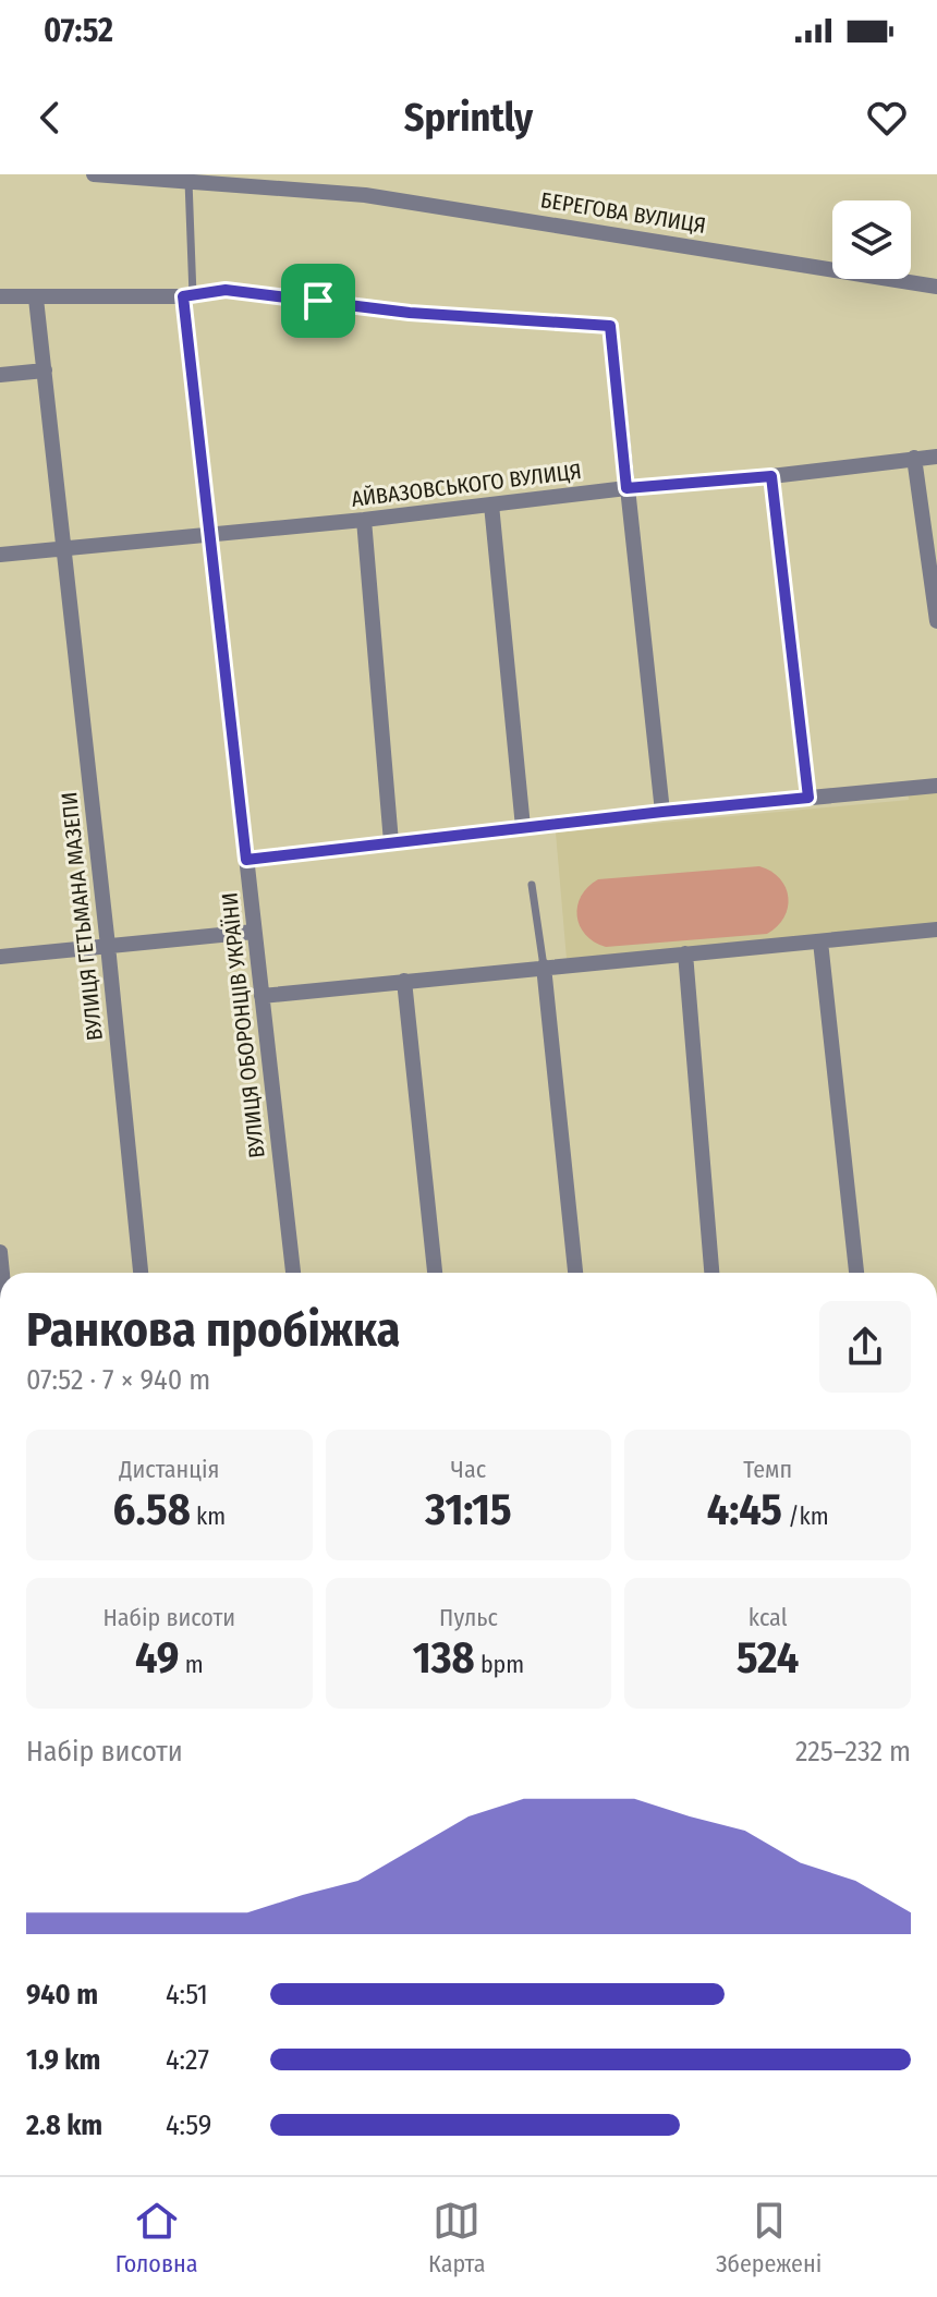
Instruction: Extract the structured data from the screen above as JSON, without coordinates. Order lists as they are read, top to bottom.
{
  "streets": {
    "street": [
      "БЕРЕГОВА ВУЛИЦЯ",
      "АЙВАЗОВСЬКОГО ВУЛИЦЯ",
      "ВУЛИЦЯ ГЕТЬМАНА МАЗЕПИ",
      "ВУЛИЦЯ ОБОРОНЦІВ УКРАЇНИ"
    ]
  },
  "crossings": [
    ["АЙВАЗОВСЬКОГО ВУЛИЦЯ", "ВУЛИЦЯ ГЕТЬМАНА МАЗЕПИ"],
    ["АЙВАЗОВСЬКОГО ВУЛИЦЯ", "ВУЛИЦЯ ОБОРОНЦІВ УКРАЇНИ"]
  ],
  "page": {
    "status": "07:52",
    "header": "Sprintly",
    "heading": ["Ранкова пробіжка", "07:52 · 7 × 940 m"],
    "stats": [
      ["Дистанція", "6.58 km"],
      ["Час", "31:15"],
      ["Темп", "4:45 /km"],
      ["Набір висоти", "49 m"],
      ["Пульс", "138 bpm"],
      ["kcal", "524"]
    ],
    "chart": ["Набір висоти", "225–232 m"],
    "list": [
      {
        "name": "940 m",
        "note": "4:51"
      },
      {
        "name": "1.9 km",
        "note": "4:27"
      },
      {
        "name": "2.8 km",
        "note": "4:59"
      }
    ],
    "tabs": ["Головна", "Карта", "Збережені"]
  }
}
